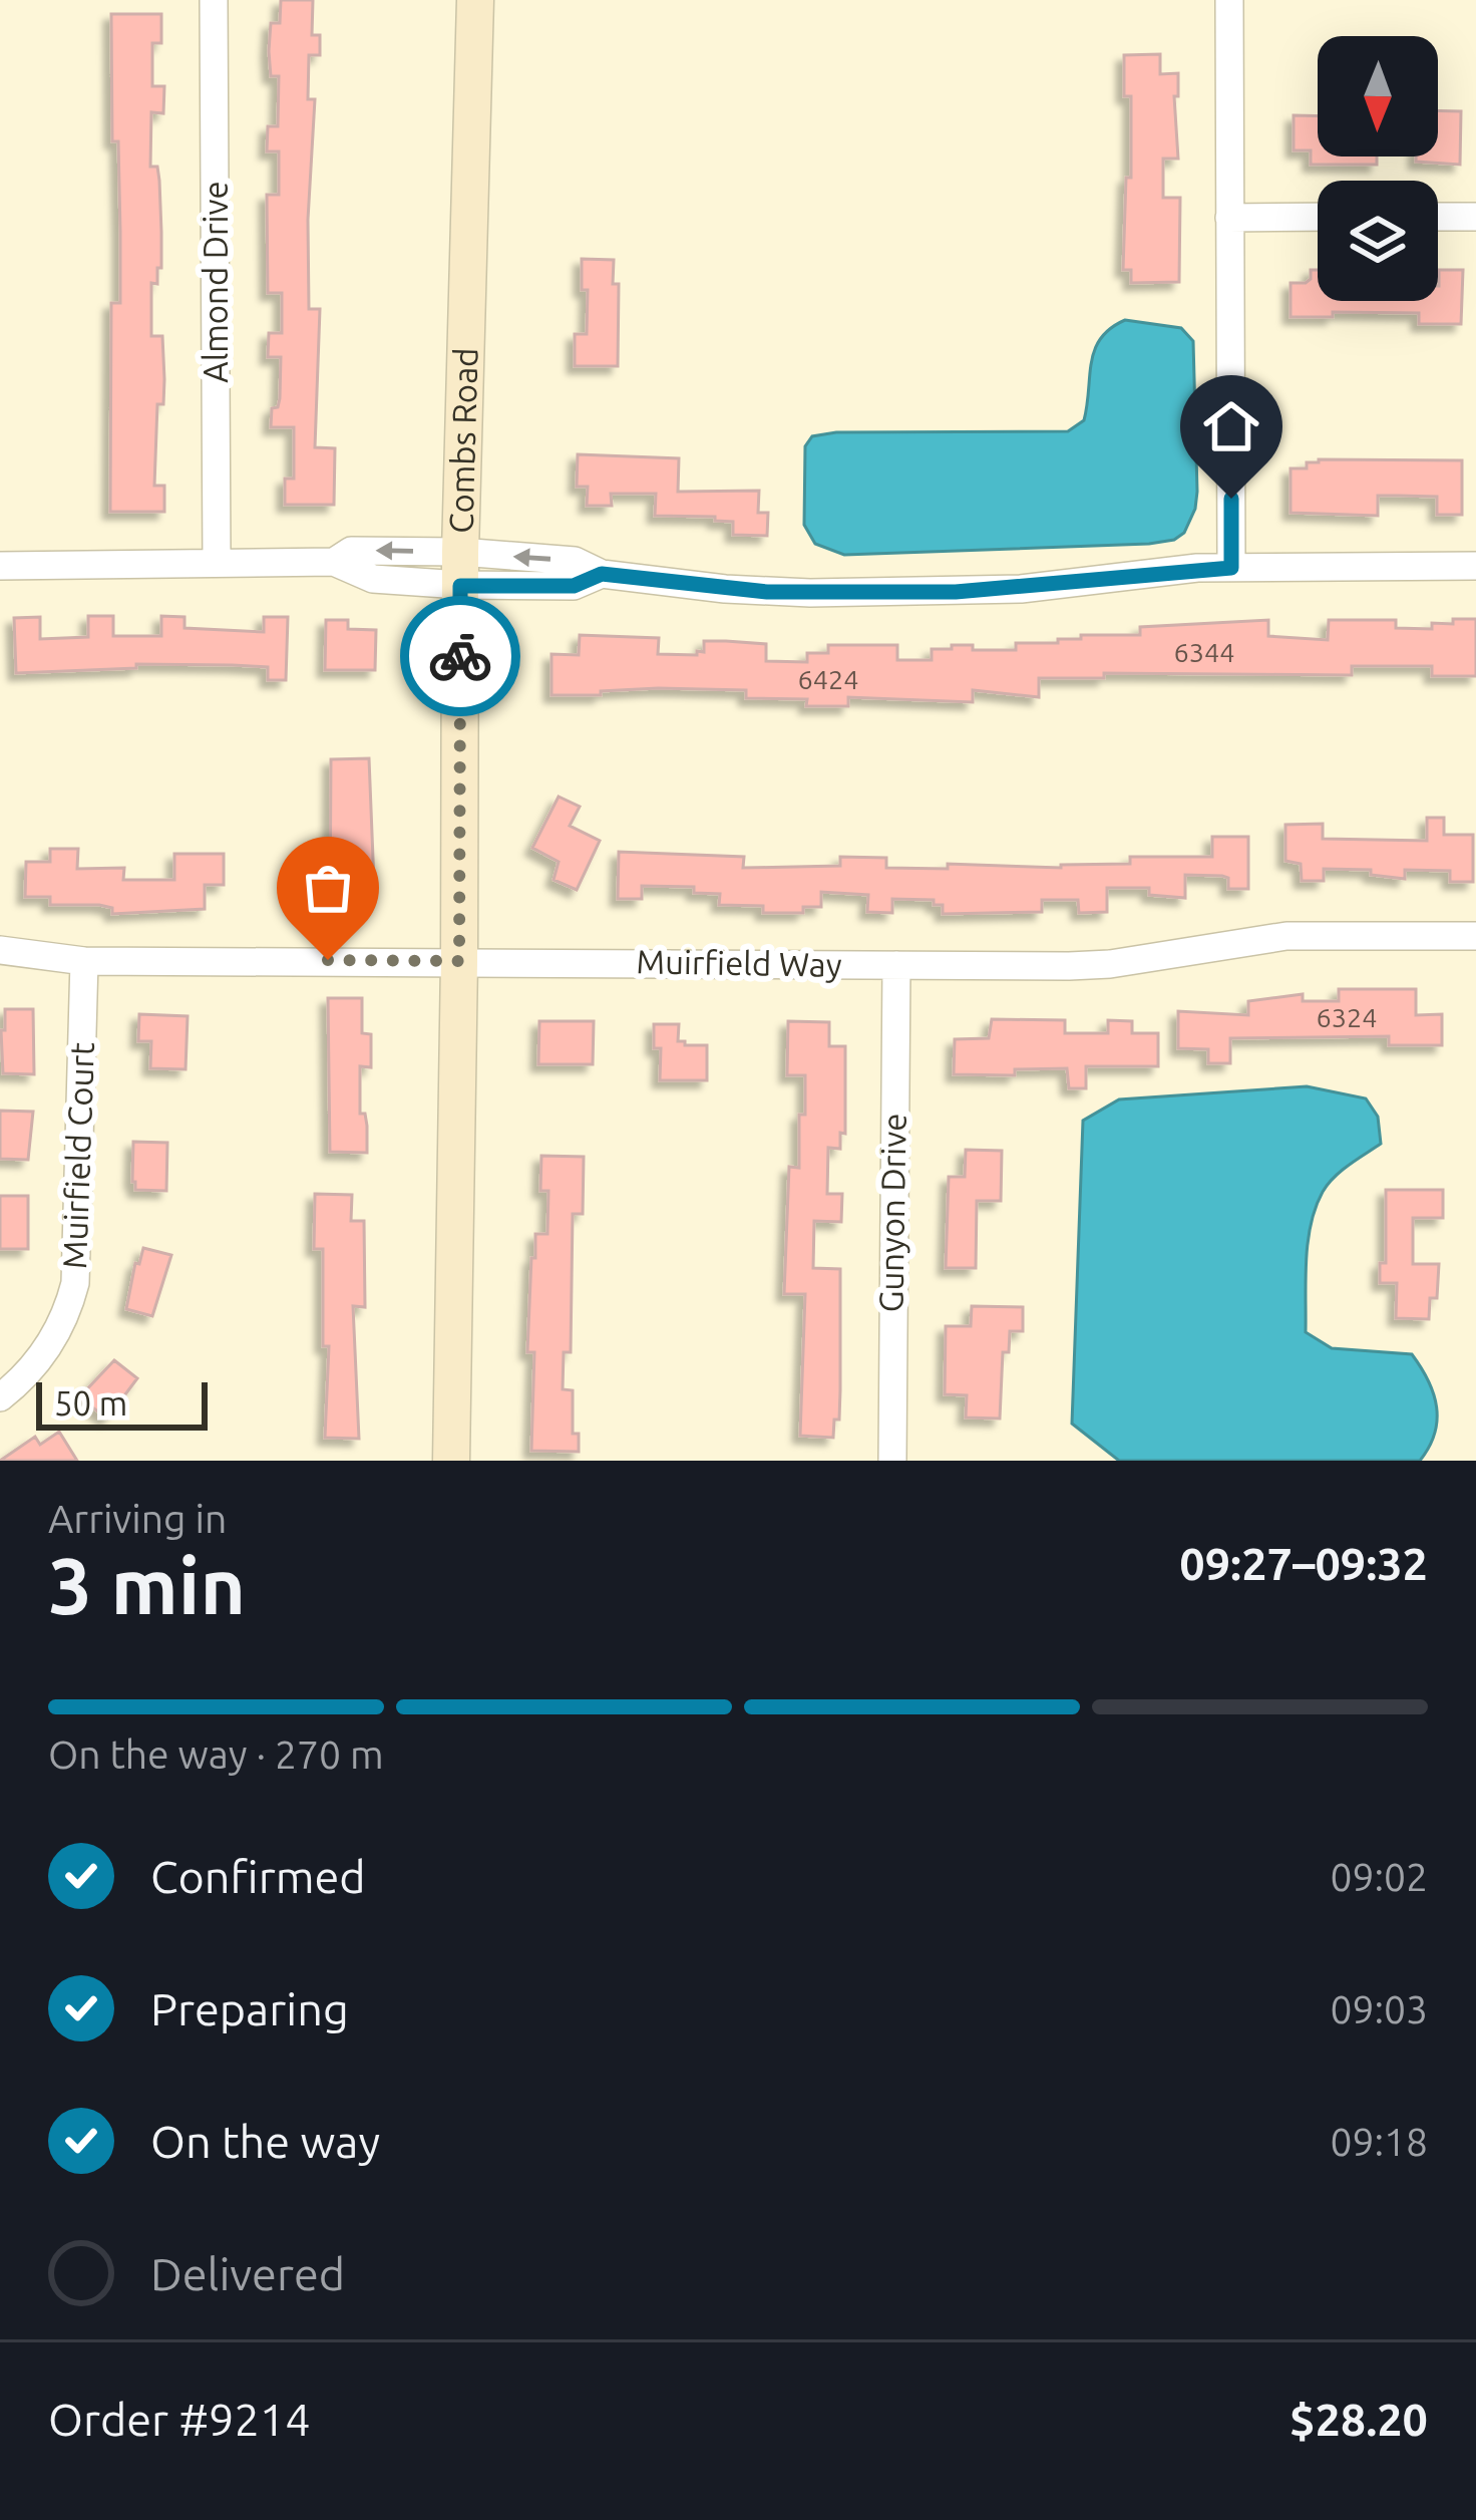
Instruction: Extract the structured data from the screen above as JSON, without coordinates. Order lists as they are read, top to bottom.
{
  "streets": {
    "street": [
      "Almond Drive",
      "Combs Road",
      "Muirfield Way",
      "Muirfield Court",
      "Gunyon Drive"
    ]
  },
  "crossings": [
    ["Combs Road", "Muirfield Way"],
    ["Muirfield Way", "Muirfield Court"],
    ["Muirfield Way", "Gunyon Drive"]
  ],
  "house_numbers": ["6344", "6424", "6324"],
  "scale_bar": "50 m",
  "north": "bottom",
  "page": {
    "scale": "50 m",
    "heading": ["3 min", "Arriving in", "09:27–09:32"],
    "panel": ["Order #9214", "$28.20"],
    "bar": "On the way · 270 m",
    "list": [
      ["Confirmed", "09:02"],
      ["Preparing", "09:03"],
      ["On the way", "09:18"],
      "Delivered"
    ]
  }
}
